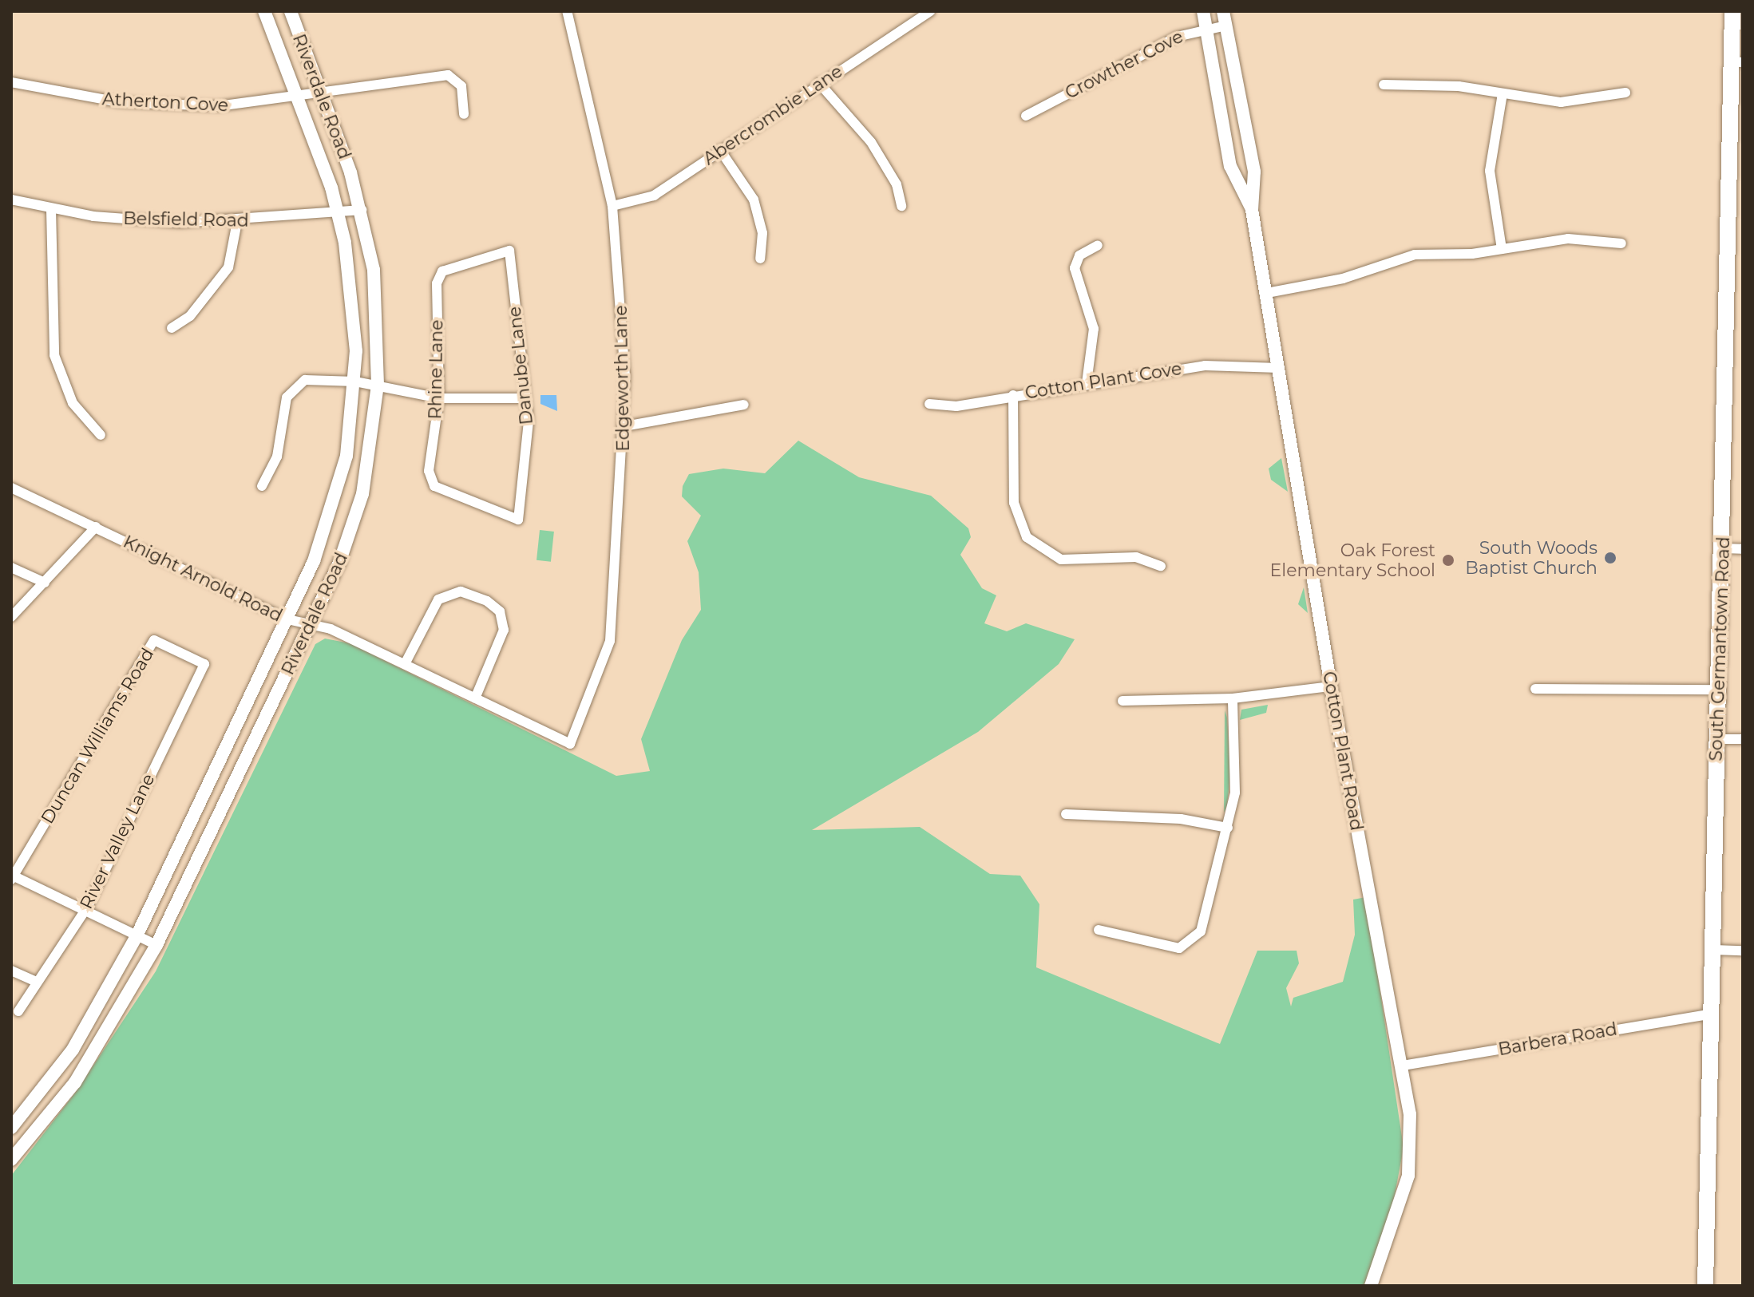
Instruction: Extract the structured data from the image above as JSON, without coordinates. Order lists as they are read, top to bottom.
{
  "streets": {
    "main road": ["South Germantown Road"],
    "street": [
      "Crowther Cove",
      "Riverdale Road",
      "Atherton Cove",
      "Abercrombie Lane",
      "Belsfield Road",
      "Danube Lane",
      "Rhine Lane",
      "Edgeworth Lane",
      "Cotton Plant Cove",
      "Knight Arnold Road",
      "Duncan Williams Road",
      "Cotton Plant Road",
      "River Valley Lane",
      "Barbera Road"
    ]
  },
  "crossings": [
    ["Crowther Cove", "Cotton Plant Road"],
    ["Riverdale Road", "Atherton Cove"],
    ["Riverdale Road", "Belsfield Road"],
    ["Riverdale Road", "Knight Arnold Road"],
    ["Abercrombie Lane", "Edgeworth Lane"],
    ["Danube Lane", "Rhine Lane"],
    ["Edgeworth Lane", "Knight Arnold Road"],
    ["Cotton Plant Cove", "Cotton Plant Road"],
    ["South Germantown Road", "Barbera Road"],
    ["Duncan Williams Road", "River Valley Lane"],
    ["Cotton Plant Road", "Barbera Road"]
  ],
  "places": ["South Woods Baptist Church", "Oak Forest Elementary School"]
}
